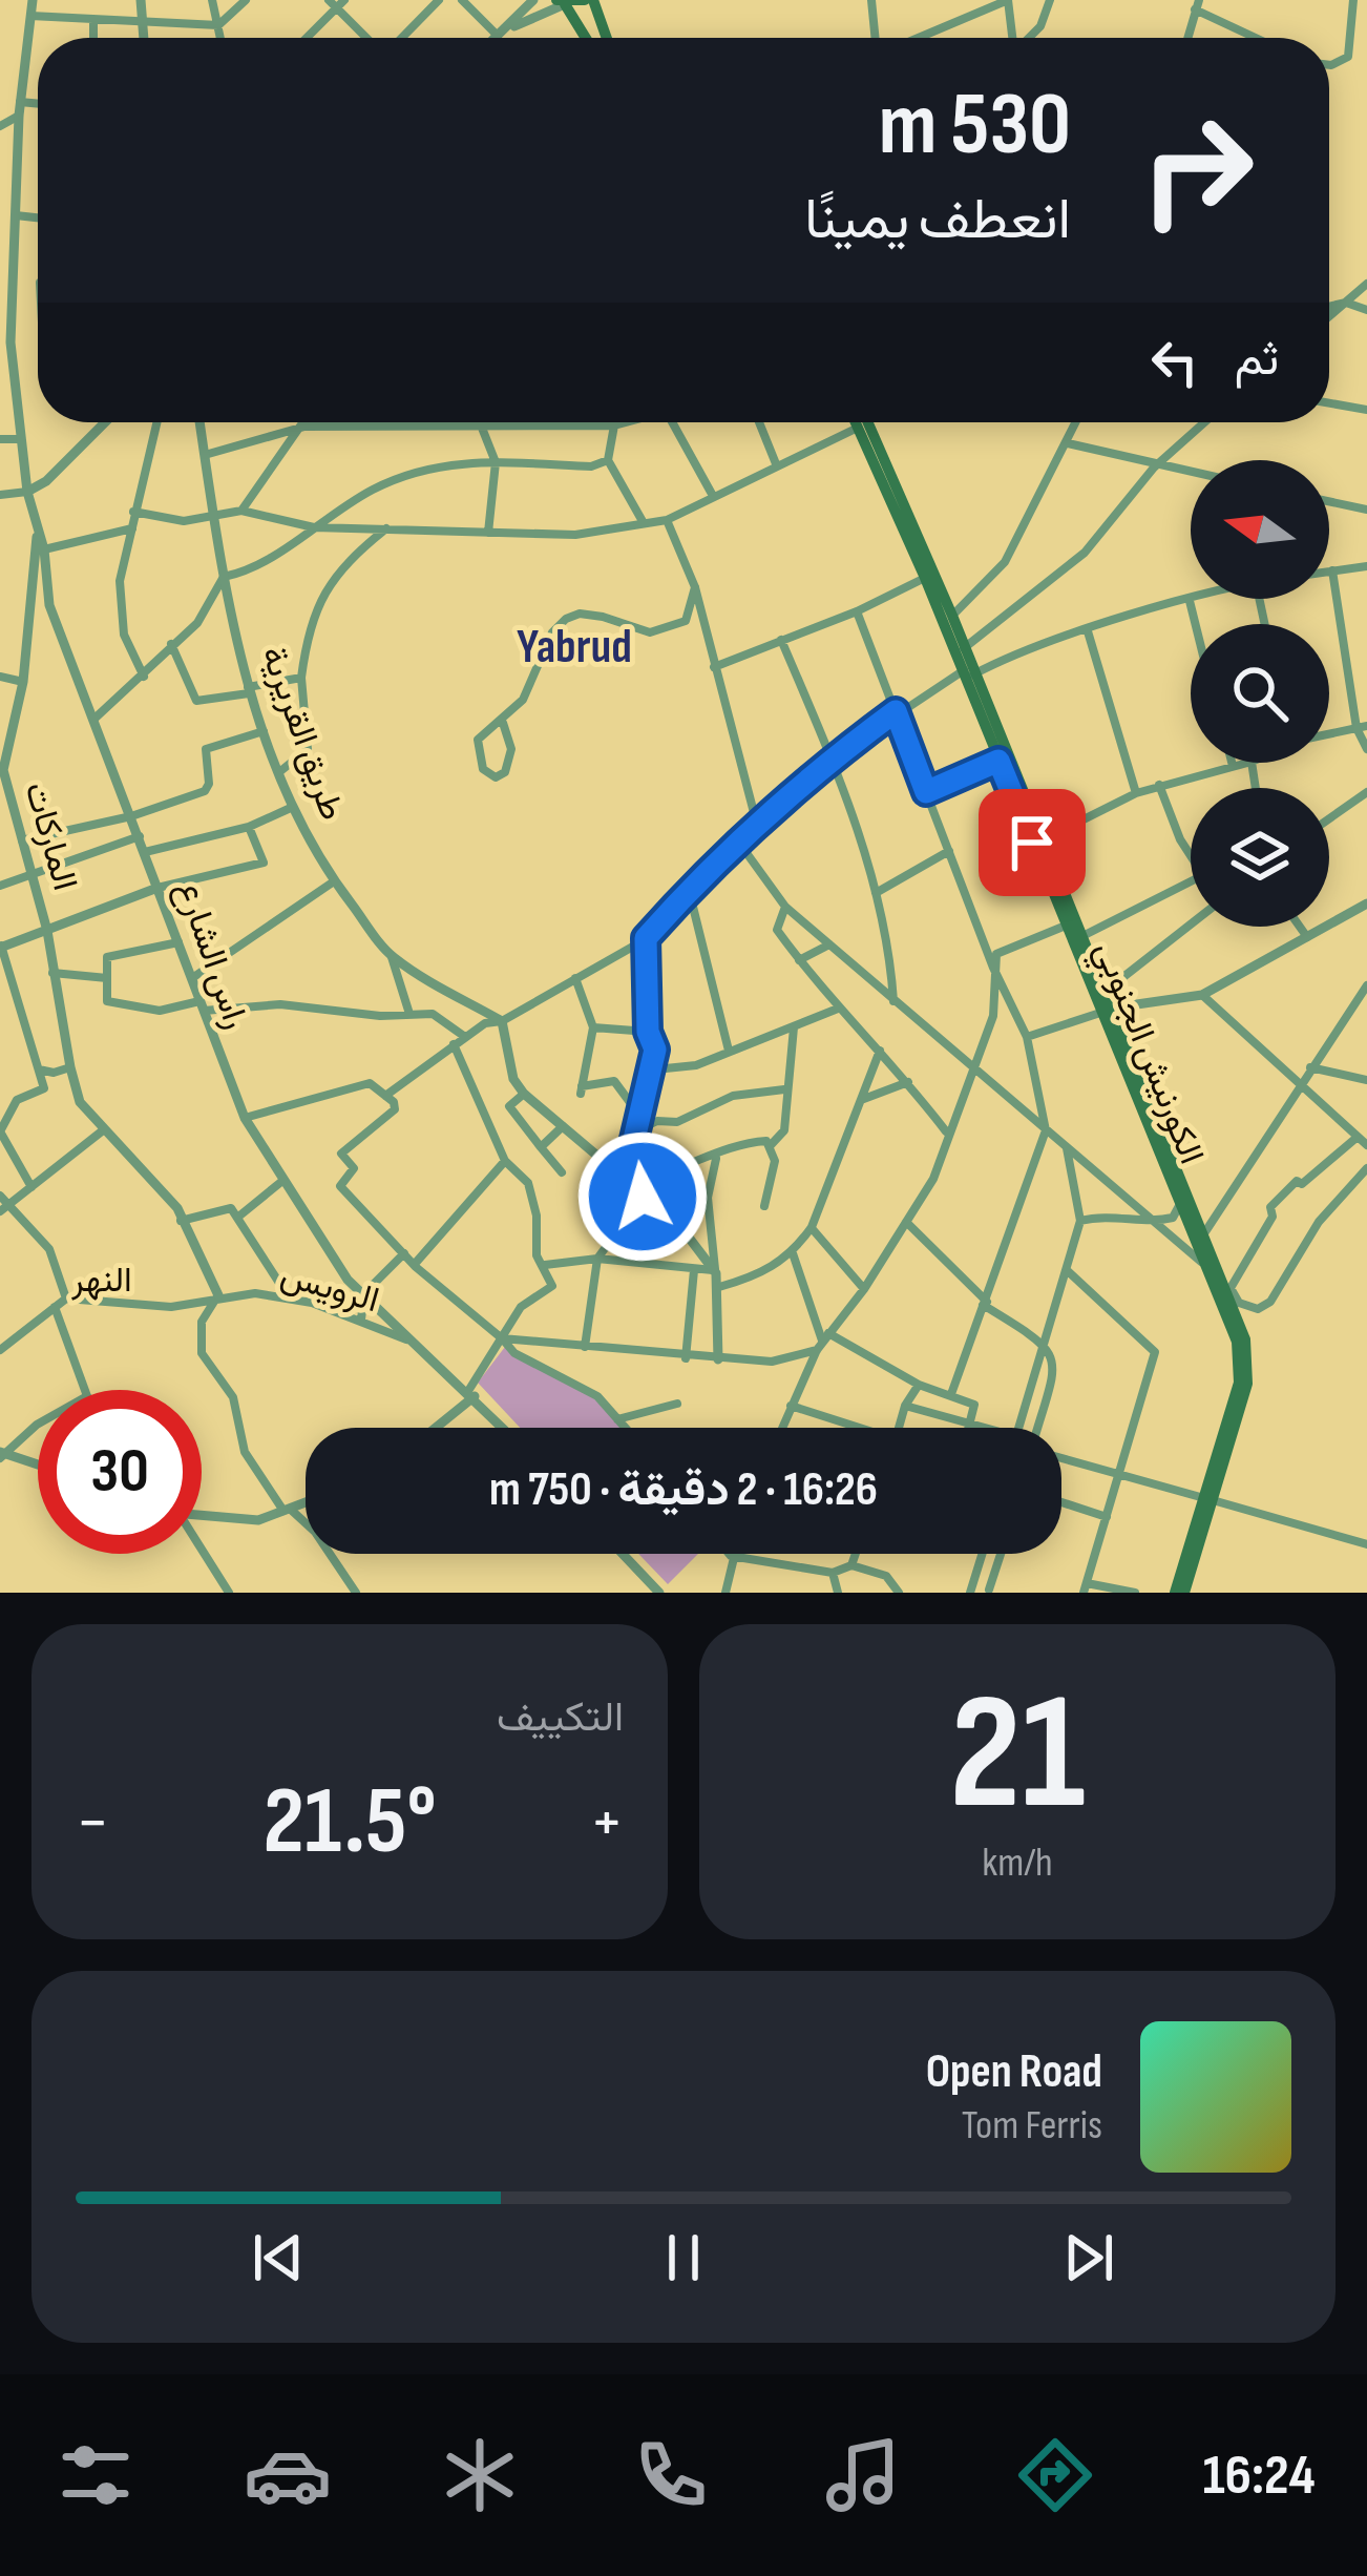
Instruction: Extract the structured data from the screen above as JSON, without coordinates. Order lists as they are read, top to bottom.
{
  "streets": {
    "main road": ["الكورنيش الجنوبي"],
    "street": [
      "طريق القريرية",
      "الماركات",
      "راس الشارع",
      "النهر",
      "الرويس"
    ]
  },
  "crossings": [
    ["الماركات", "راس الشارع"],
    ["الماركات", "النهر"],
    ["الماركات", "الرويس"],
    ["راس الشارع", "الرويس"],
    ["النهر", "الرويس"]
  ],
  "districts": ["Yabrud"],
  "north": "left",
  "page": {
    "turn": ["530 m", "انعطف يمينًا"],
    "then": "ثم",
    "limit": "30",
    "trip": "16:26 · 2 دقيقة · 750 m",
    "tile": [
      ["21", "km/h"],
      "التكييف"
    ],
    "heat": ["−", "21.5°", "+"],
    "song": ["Open Road", "Tom Ferris"],
    "tabs": "16:24"
  }
}
